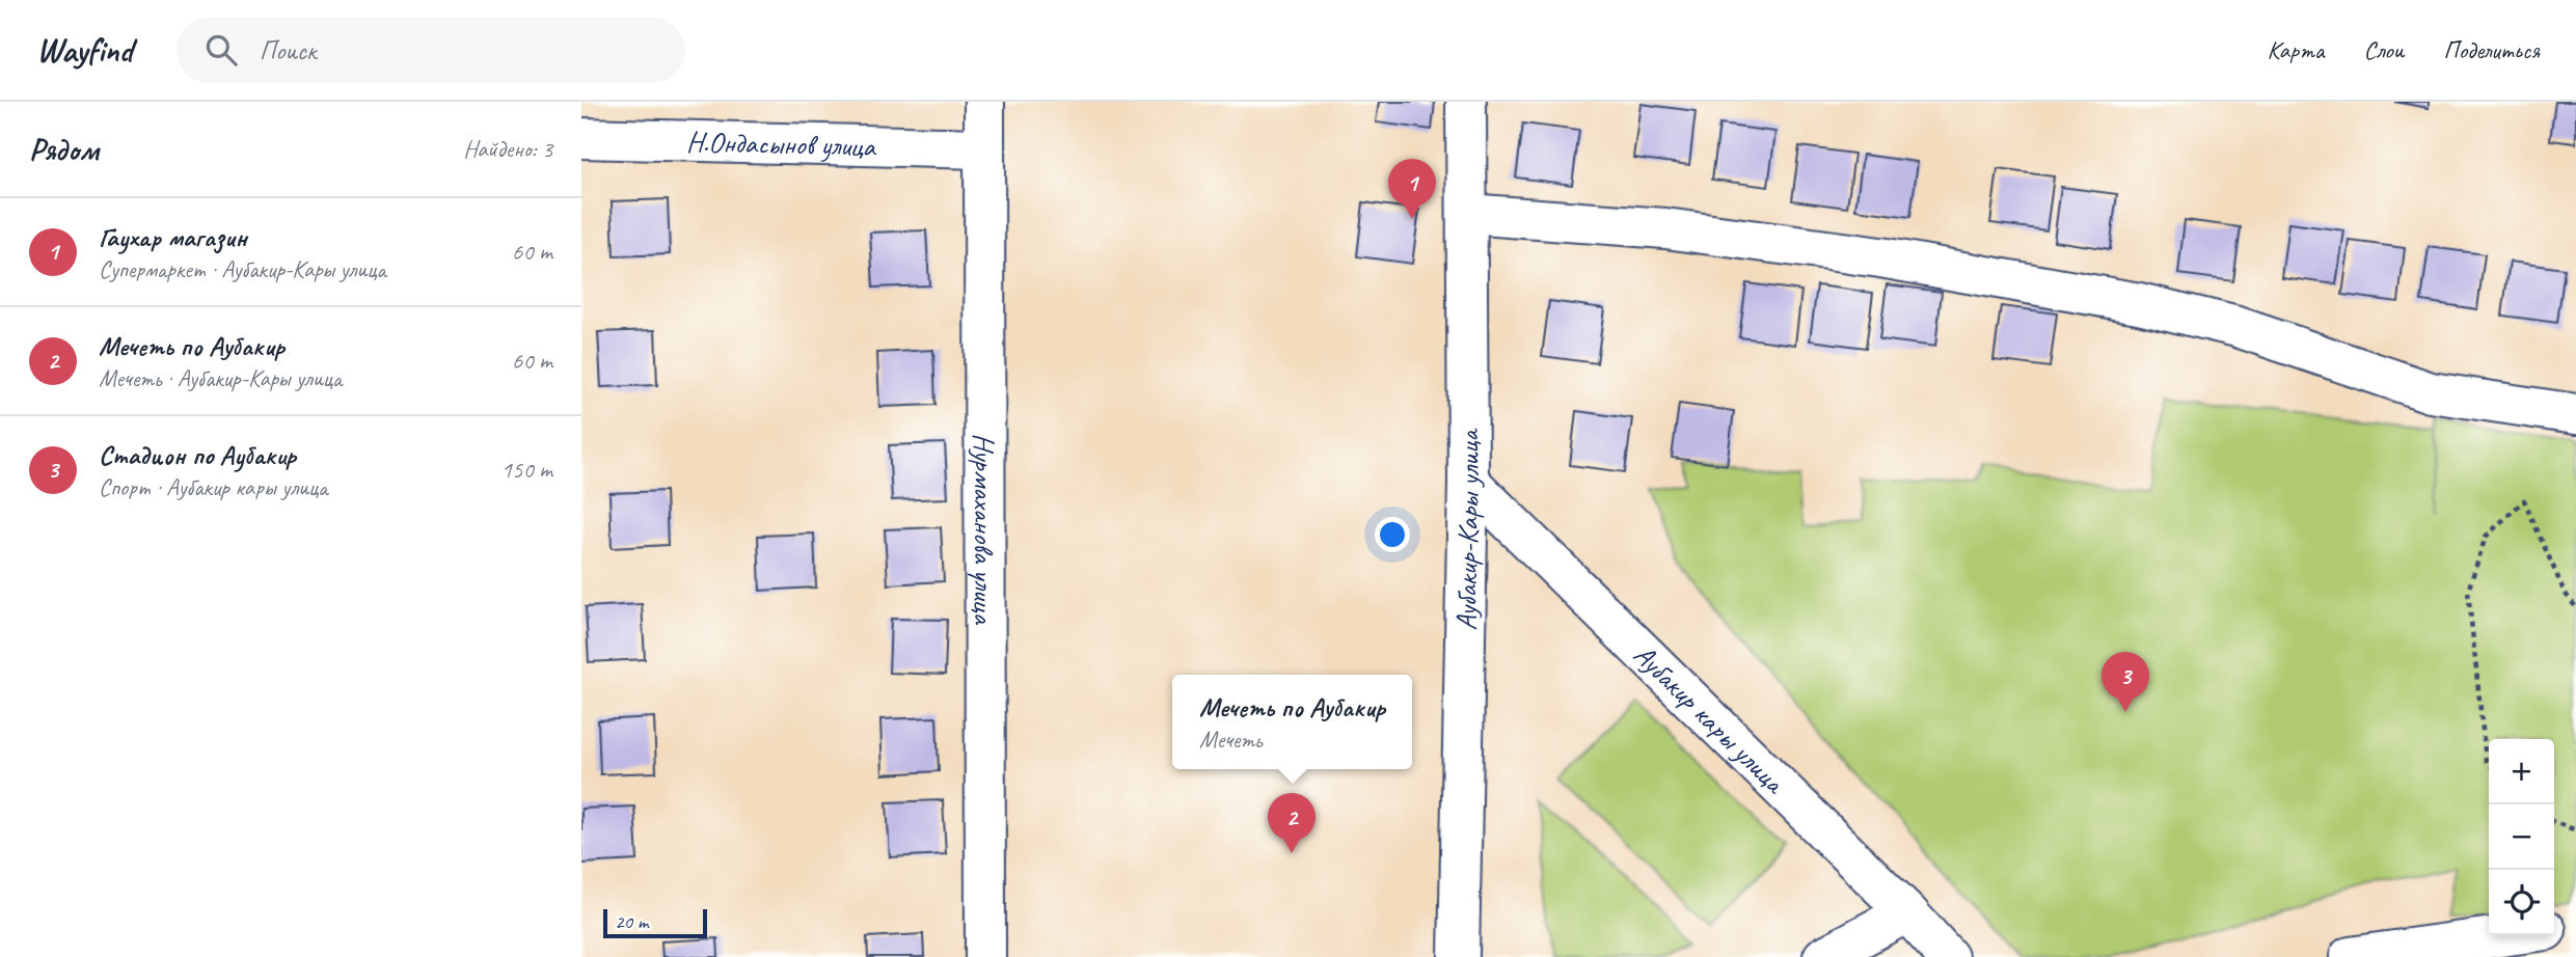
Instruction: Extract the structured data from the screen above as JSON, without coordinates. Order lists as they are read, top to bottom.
{
  "streets": {
    "street": [
      "Н.Ондасынов улица",
      "Нурмаханова улица",
      "Аубакир-Кары улица",
      "Аубакир кары улица"
    ]
  },
  "crossings": [
    ["Н.Ондасынов улица", "Нурмаханова улица"],
    ["Аубакир-Кары улица", "Аубакир кары улица"]
  ],
  "scale_bar": "20 m",
  "page": {
    "header": "Wayfind",
    "search": "Поиск",
    "nav": ["Карта", "Слои", "Поделиться"],
    "heading": ["Рядом", "Найдено: 3"],
    "pins": ["1", "3", "2"],
    "list": [
      {
        "mark": "1",
        "name": "Гаухар магазин",
        "note": "Супермаркет · Аубакир-Кары улица",
        "value": "60 m"
      },
      {
        "mark": "2",
        "name": "Мечеть по Аубакир",
        "note": "Мечеть · Аубакир-Кары улица",
        "value": "60 m"
      },
      {
        "mark": "3",
        "name": "Стадион по Аубакир",
        "note": "Спорт · Аубакир кары улица",
        "value": "150 m"
      }
    ],
    "popup": ["Мечеть по Аубакир", "Мечеть"],
    "map_buttons": ["+", "−"],
    "scale": "20 m"
  }
}
